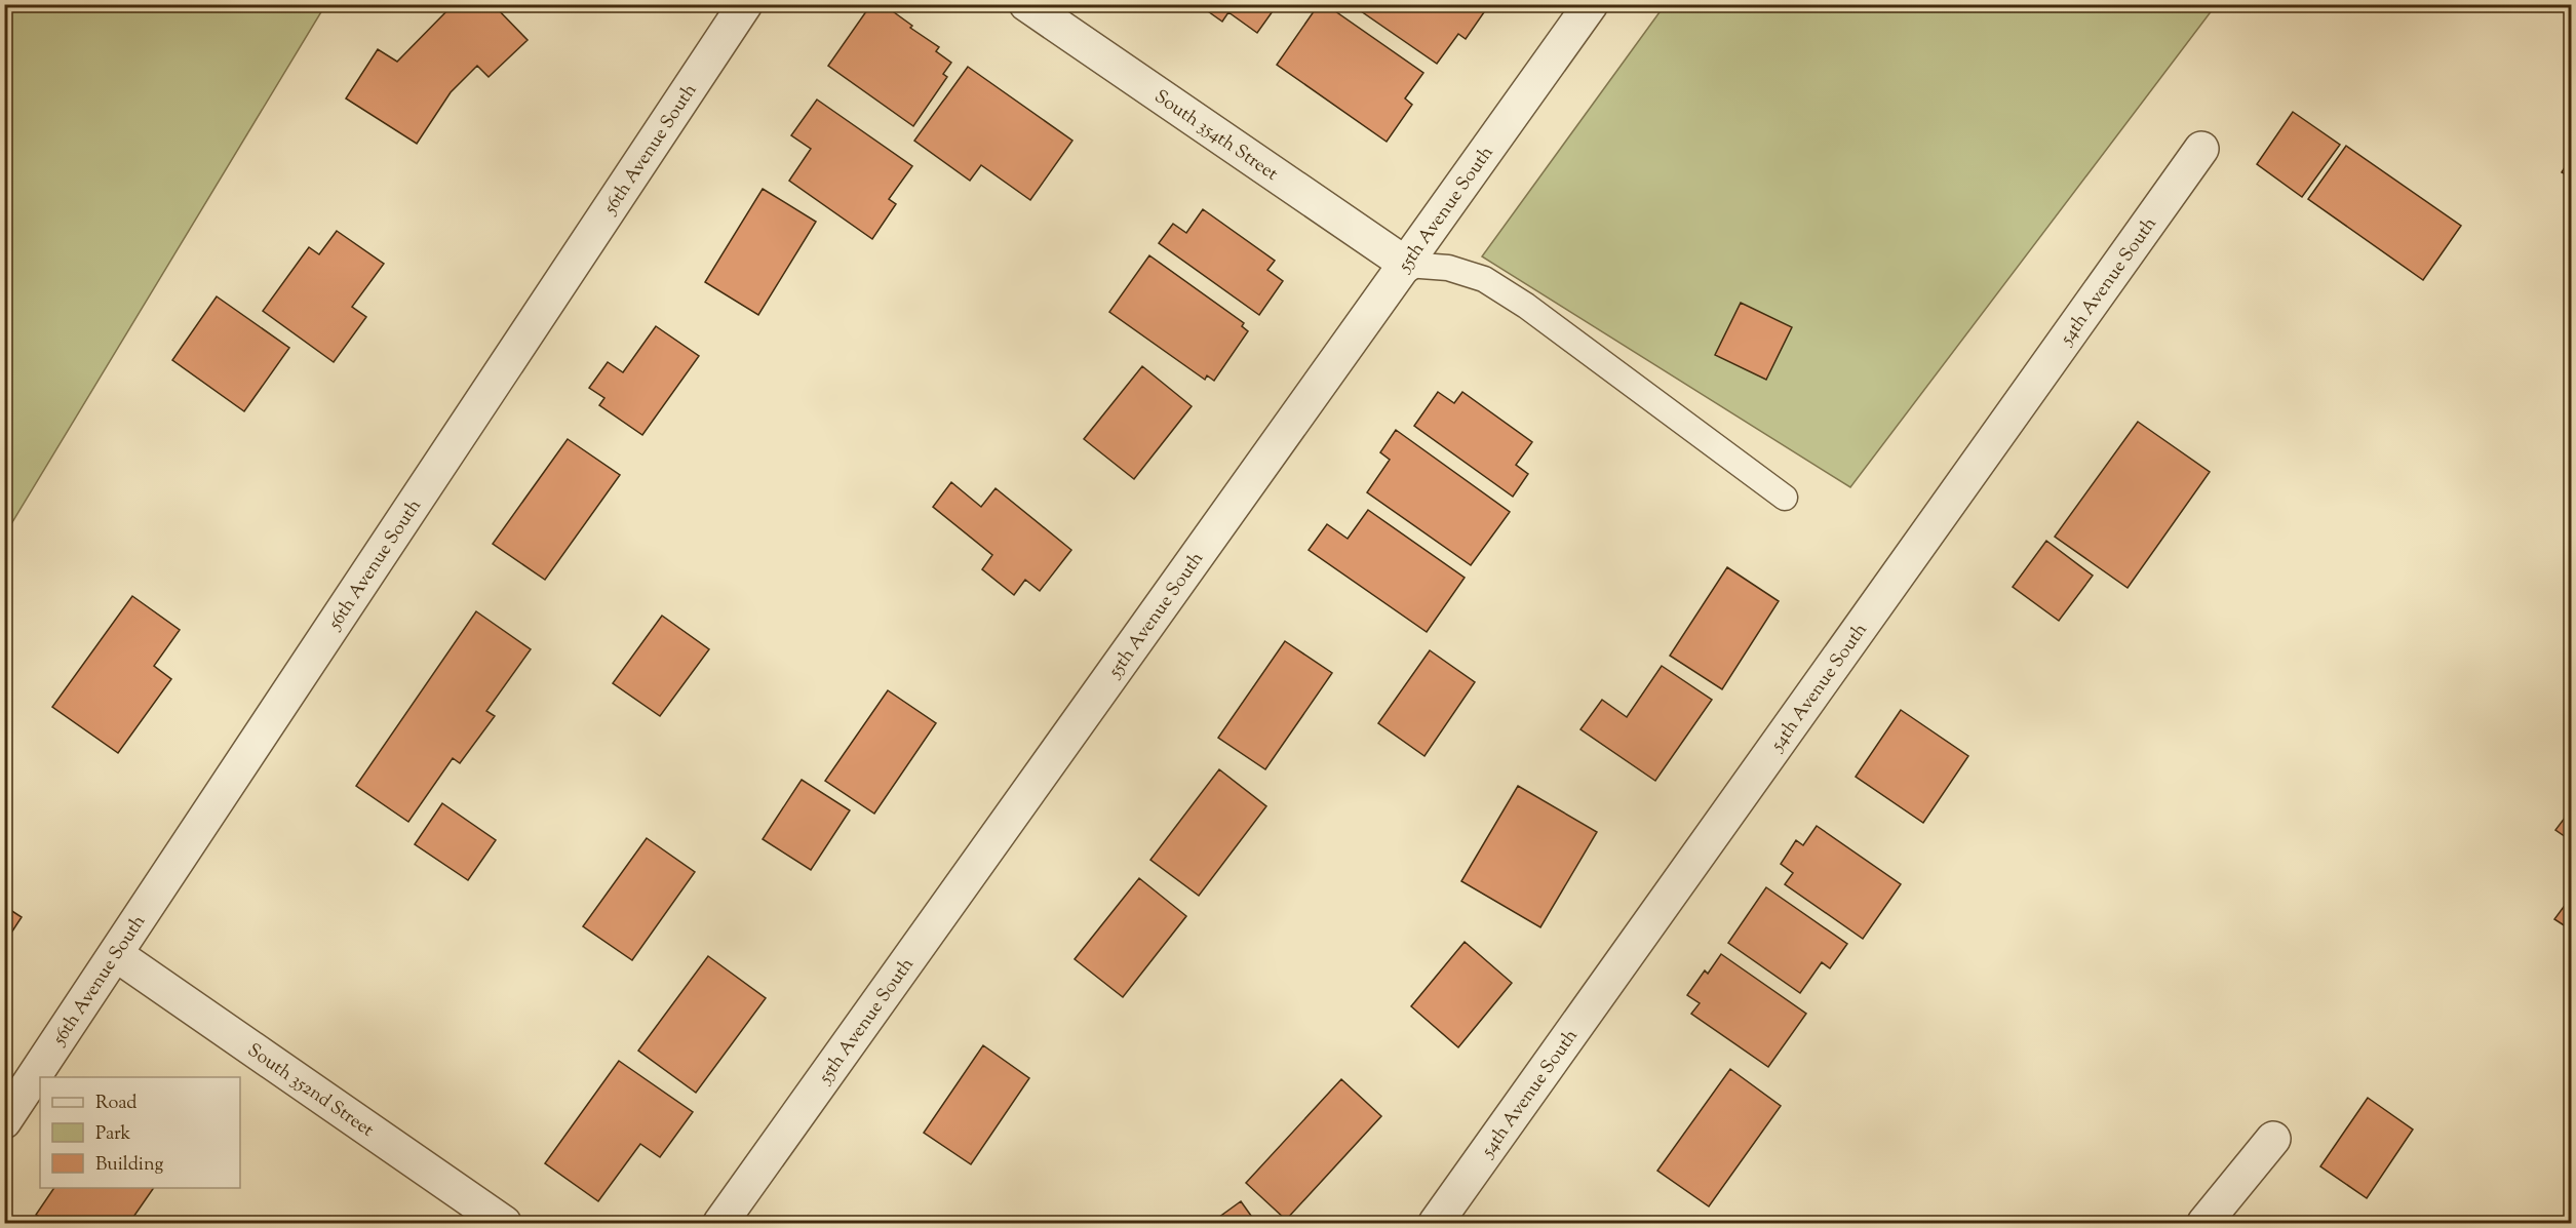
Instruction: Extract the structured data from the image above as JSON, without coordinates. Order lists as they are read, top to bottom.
{
  "streets": {
    "street": [
      "South 354th Street",
      "56th Avenue South",
      "55th Avenue South",
      "54th Avenue South",
      "South 352nd Street"
    ]
  },
  "crossings": [
    ["South 354th Street", "55th Avenue South"],
    ["56th Avenue South", "South 352nd Street"]
  ],
  "legend": ["Road", "Park", "Building"]
}
